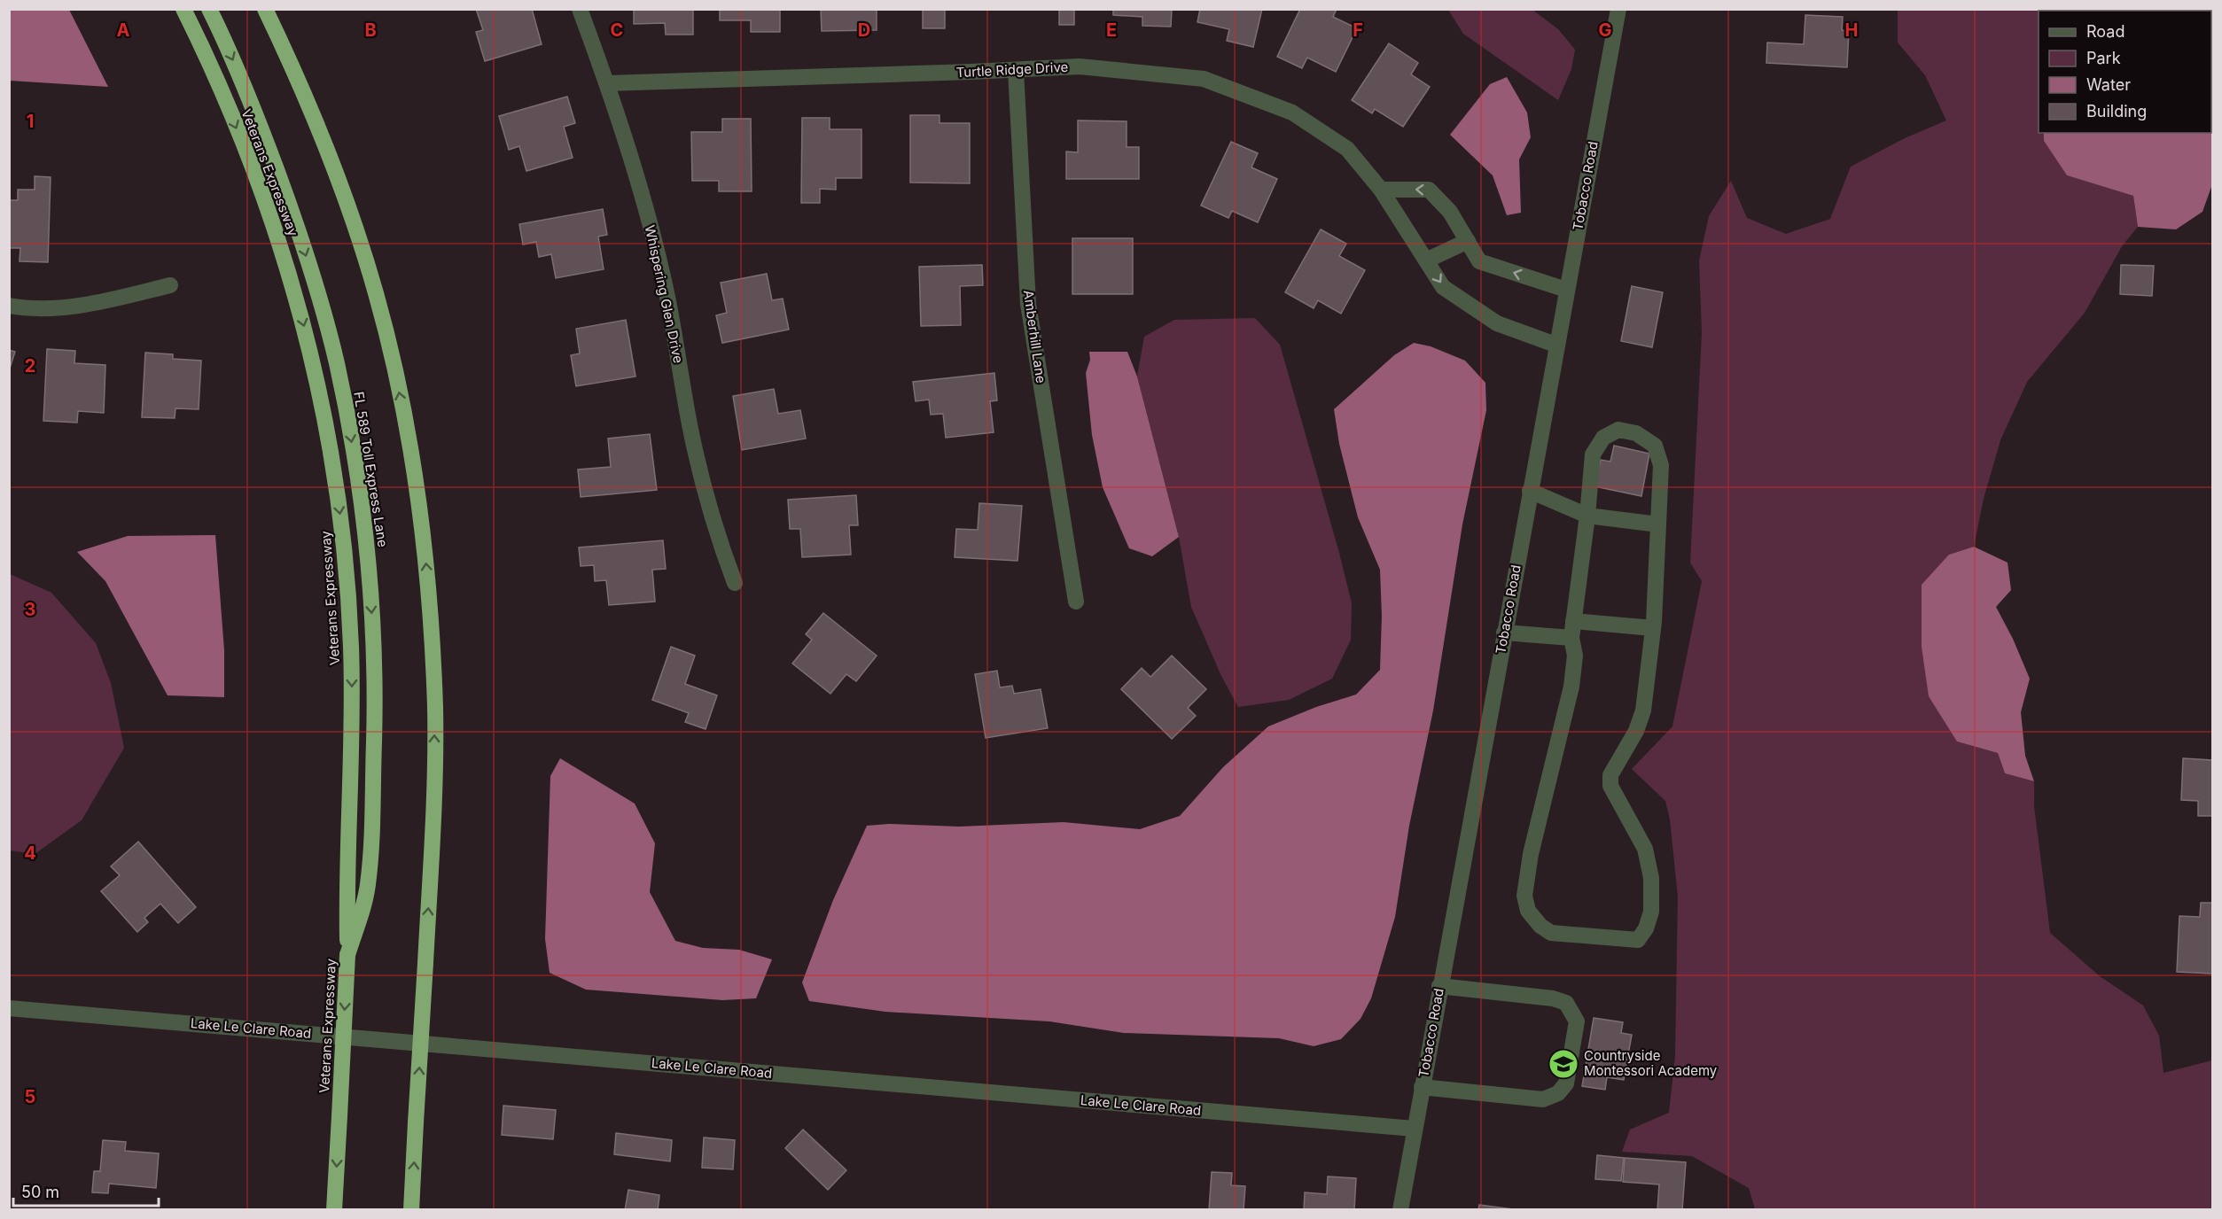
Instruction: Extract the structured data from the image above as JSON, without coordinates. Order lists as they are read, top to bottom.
{
  "streets": {
    "highway": ["Veterans Expressway", "FL 589 Toll Express Lane"],
    "street": [
      "Turtle Ridge Drive",
      "Tobacco Road",
      "Whispering Glen Drive",
      "Amberhill Lane",
      "Lake Le Clare Road"
    ]
  },
  "crossings": [
    ["Turtle Ridge Drive", "Tobacco Road"],
    ["Turtle Ridge Drive", "Whispering Glen Drive"],
    ["Turtle Ridge Drive", "Amberhill Lane"],
    ["Veterans Expressway", "FL 589 Toll Express Lane"],
    ["Tobacco Road", "Lake Le Clare Road"]
  ],
  "places": {
    "school or university": ["Countryside Montessori Academy"]
  },
  "legend": [
    "Road",
    "Park",
    "Water",
    "Building"
  ],
  "scale_bar": "50 m",
  "grid": {
    "columns": [
      "A",
      "B",
      "C",
      "D",
      "E",
      "F",
      "G",
      "H"
    ],
    "rows": [
      "1",
      "2",
      "3",
      "4",
      "5"
    ]
  }
}
